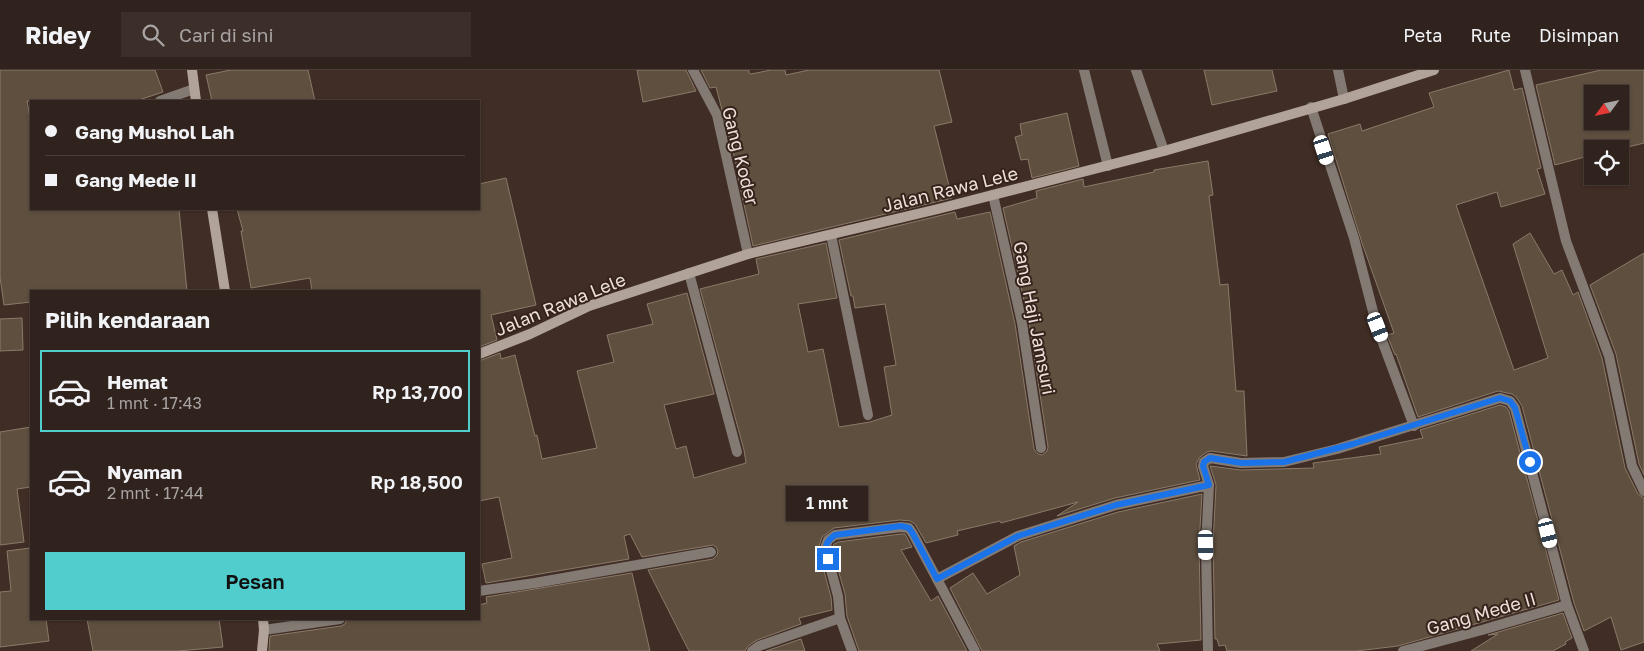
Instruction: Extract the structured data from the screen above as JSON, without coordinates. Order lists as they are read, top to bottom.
{
  "streets": {
    "street": [
      "Gang Koder",
      "Jalan Rawa Lele",
      "Gang Haji Jamsuri",
      "Gang Mede II"
    ]
  },
  "crossings": [
    ["Gang Koder", "Jalan Rawa Lele"],
    ["Jalan Rawa Lele", "Gang Haji Jamsuri"]
  ],
  "north": "bottom left",
  "page": {
    "header": "Ridey",
    "search": "Cari di sini",
    "nav": ["Peta", "Rute", "Disimpan"],
    "banner": ["Gang Mushol Lah", "Gang Mede II"],
    "heading": "Pilih kendaraan",
    "list": [
      {
        "name": "Hemat",
        "note": "1 mnt · 17:43",
        "value": "Rp 13,700"
      },
      {
        "name": "Nyaman",
        "note": "2 mnt · 17:44",
        "value": "Rp 18,500"
      }
    ],
    "bubble": "1 mnt",
    "buttons": "Pesan"
  }
}
